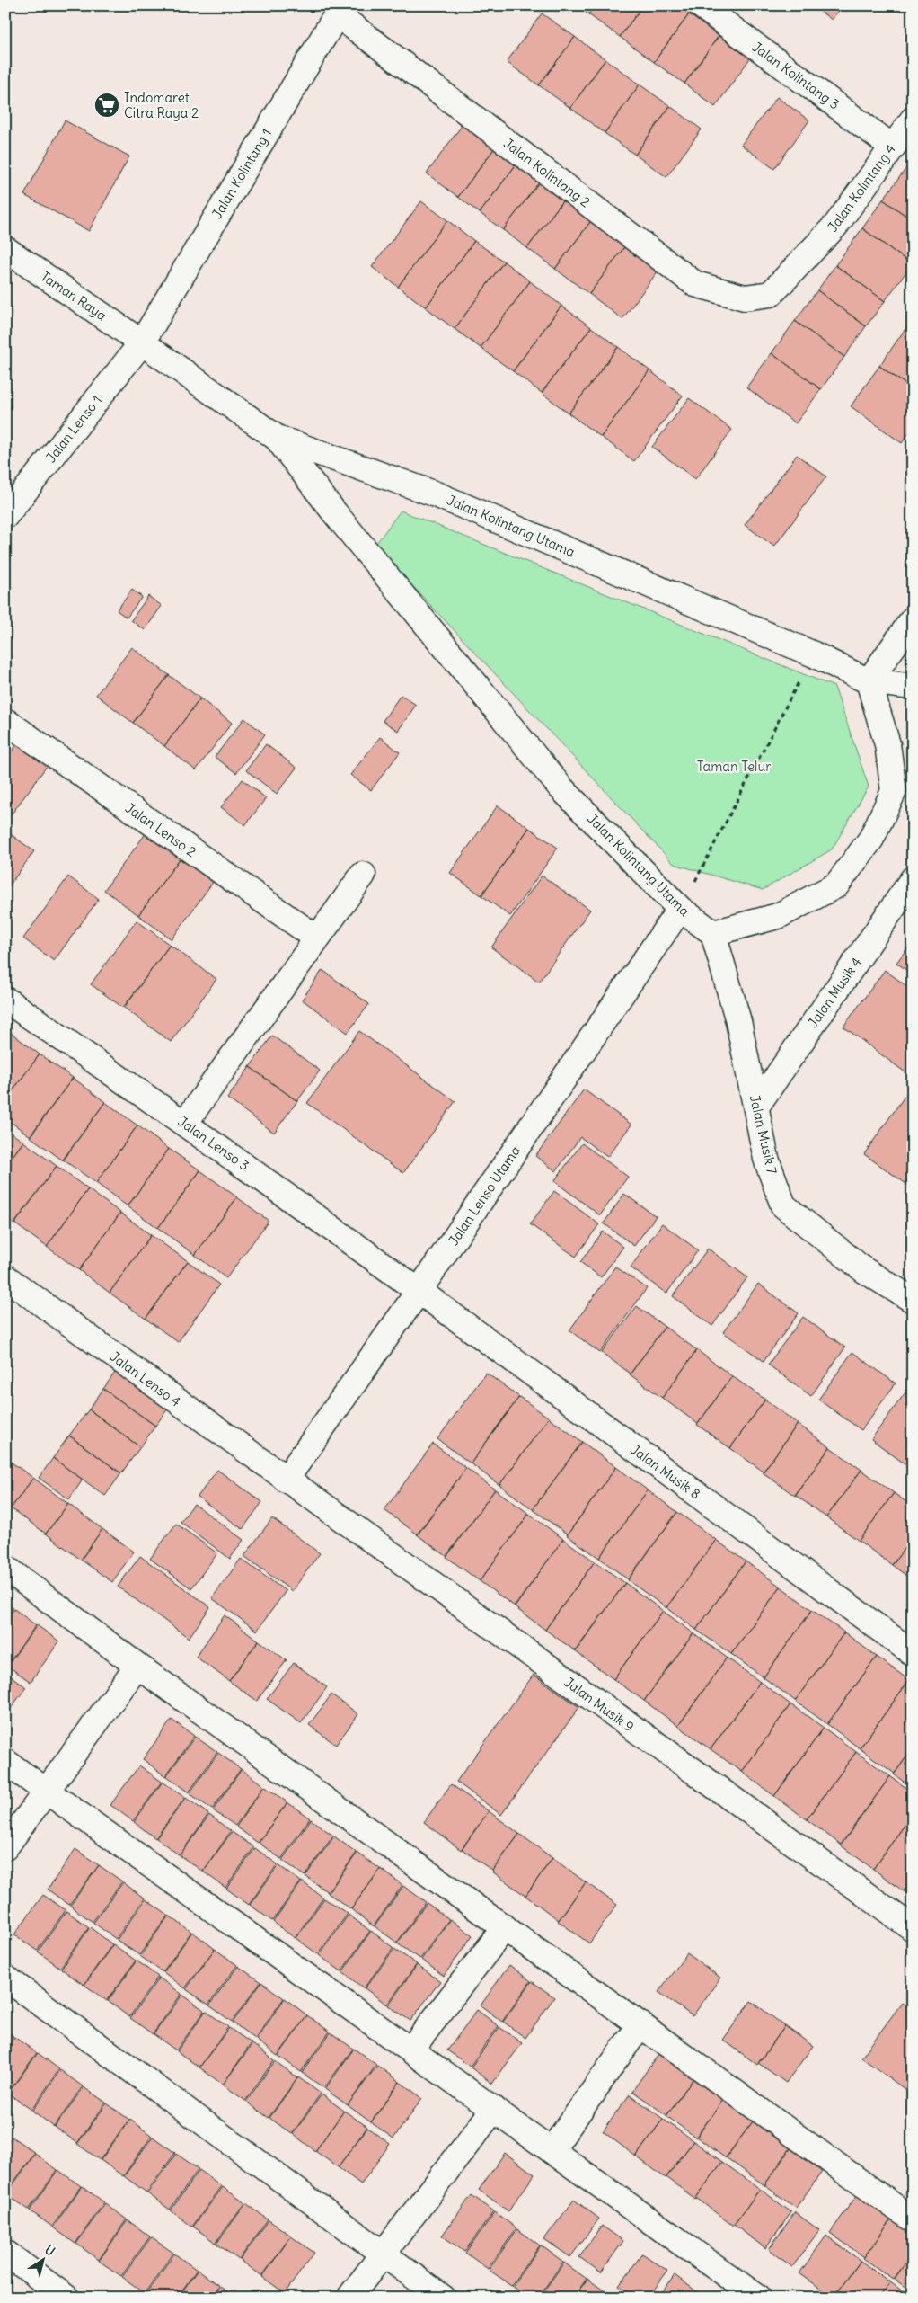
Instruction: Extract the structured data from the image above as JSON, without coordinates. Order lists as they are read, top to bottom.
{
  "streets": {
    "street": [
      "Jalan Kolintang 3",
      "Jalan Kolintang 2",
      "Jalan Kolintang 1",
      "Jalan Kolintang 4",
      "Taman Raya",
      "Jalan Lenso 1",
      "Jalan Kolintang Utama",
      "Jalan Lenso 2",
      "Jalan Musik 4",
      "Jalan Musik 7",
      "Jalan Lenso 3",
      "Jalan Lenso Utama",
      "Jalan Lenso 4",
      "Jalan Musik 8",
      "Jalan Musik 9"
    ]
  },
  "crossings": [
    ["Jalan Kolintang 3", "Jalan Kolintang 4"],
    ["Jalan Kolintang 2", "Jalan Kolintang 1"],
    ["Jalan Kolintang 2", "Jalan Kolintang 4"],
    ["Jalan Kolintang 1", "Taman Raya"],
    ["Jalan Kolintang 1", "Jalan Lenso 1"],
    ["Jalan Kolintang 1", "Jalan Kolintang Utama"],
    ["Taman Raya", "Jalan Lenso 1"],
    ["Taman Raya", "Jalan Kolintang Utama"],
    ["Jalan Lenso 1", "Jalan Kolintang Utama"],
    ["Jalan Kolintang Utama", "Jalan Musik 7"],
    ["Jalan Kolintang Utama", "Jalan Lenso Utama"],
    ["Jalan Musik 4", "Jalan Musik 7"],
    ["Jalan Lenso 3", "Jalan Lenso Utama"],
    ["Jalan Lenso 3", "Jalan Musik 8"],
    ["Jalan Lenso Utama", "Jalan Lenso 4"],
    ["Jalan Lenso Utama", "Jalan Musik 8"],
    ["Jalan Lenso Utama", "Jalan Musik 9"],
    ["Jalan Lenso 4", "Jalan Musik 9"]
  ],
  "parks": ["Taman Telur"],
  "places": {
    "supermarket": ["Indomaret Citra Raya 2"]
  },
  "north": "top right"
}
